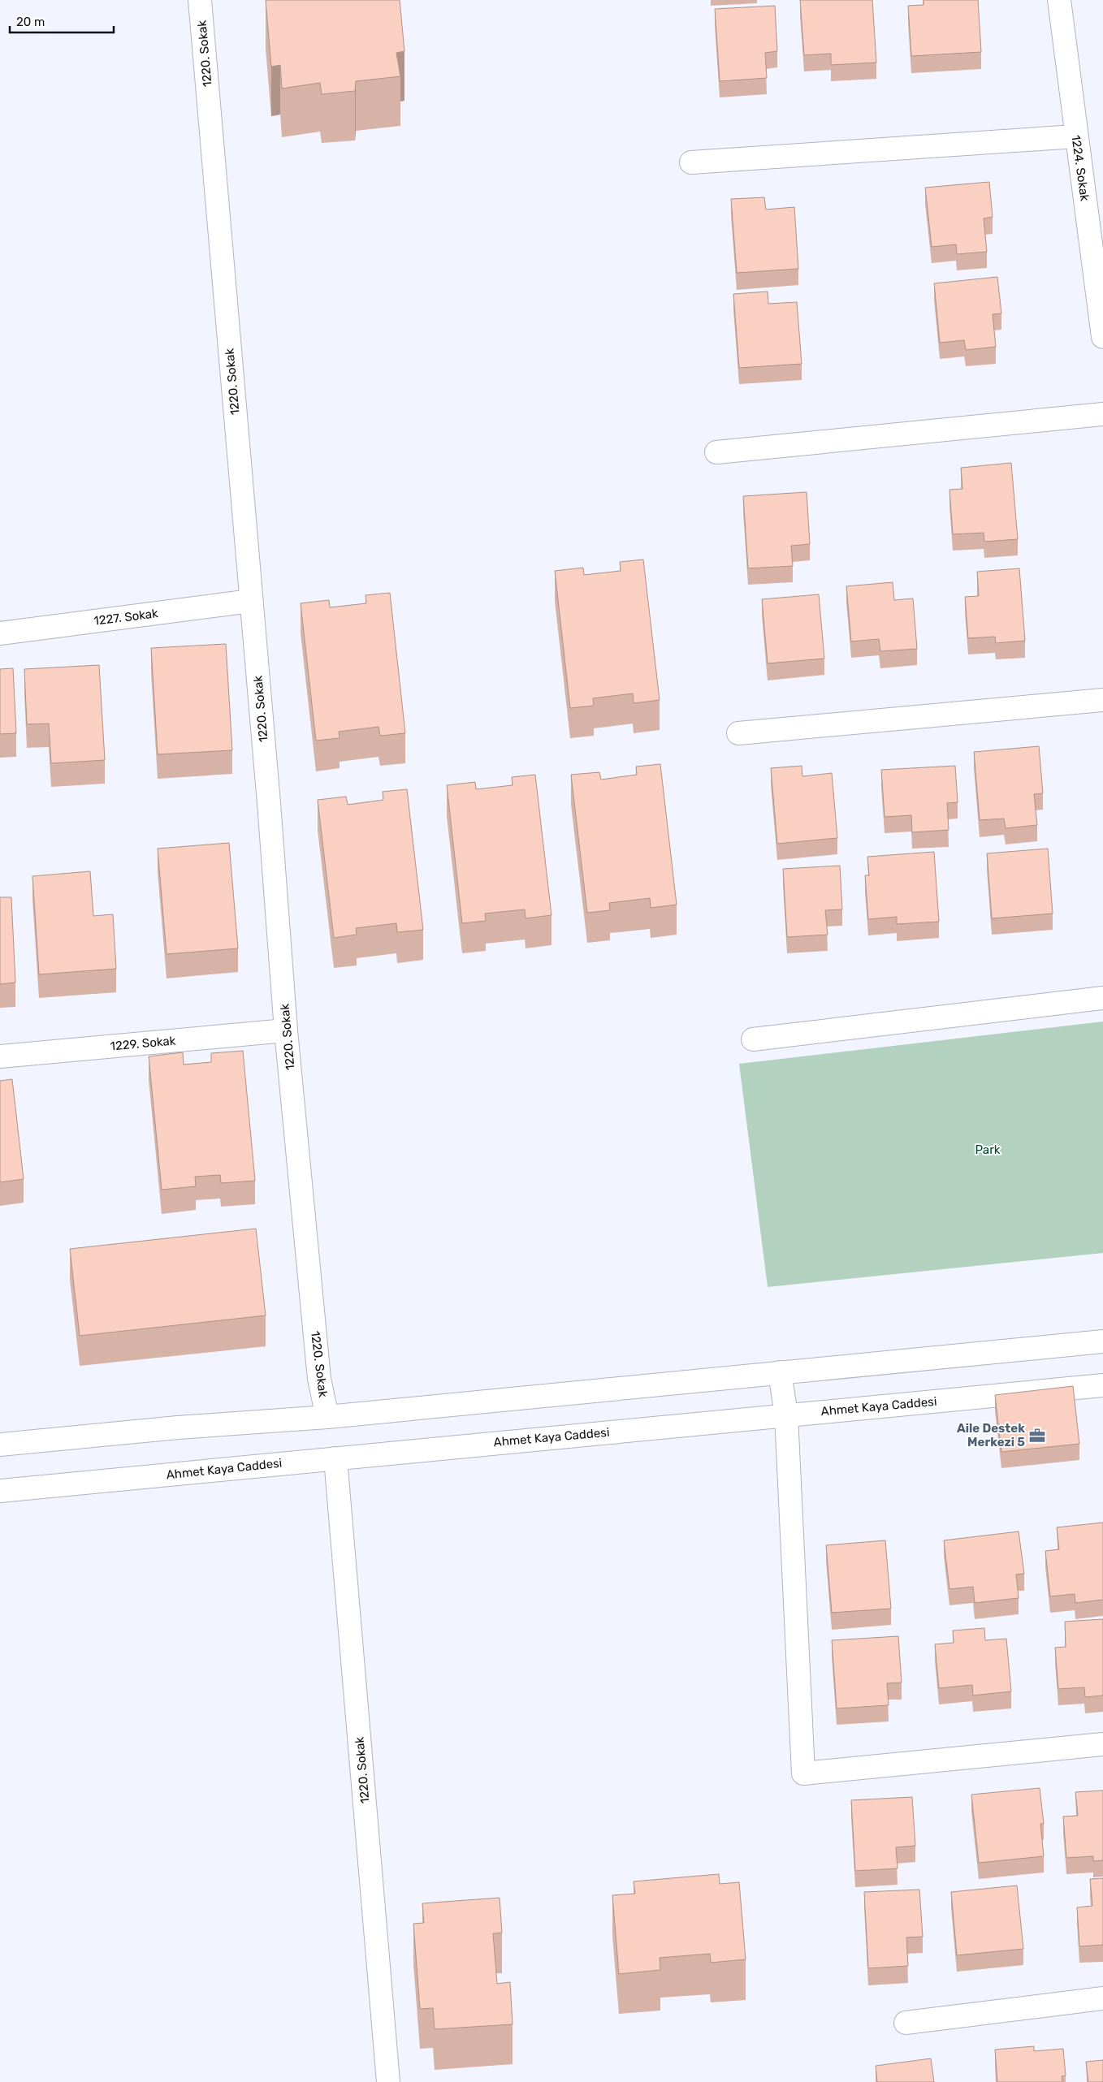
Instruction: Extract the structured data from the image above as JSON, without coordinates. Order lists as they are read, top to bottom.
{
  "streets": {
    "street": [
      "1220. Sokak",
      "1224. Sokak",
      "1227. Sokak",
      "1229. Sokak",
      "Ahmet Kaya Caddesi"
    ]
  },
  "crossings": [
    ["1220. Sokak", "1227. Sokak"],
    ["1220. Sokak", "1229. Sokak"],
    ["1220. Sokak", "Ahmet Kaya Caddesi"]
  ],
  "parks": ["Park"],
  "places": {
    "office": ["Aile Destek Merkezi 5"]
  },
  "scale_bar": "20 m"
}
